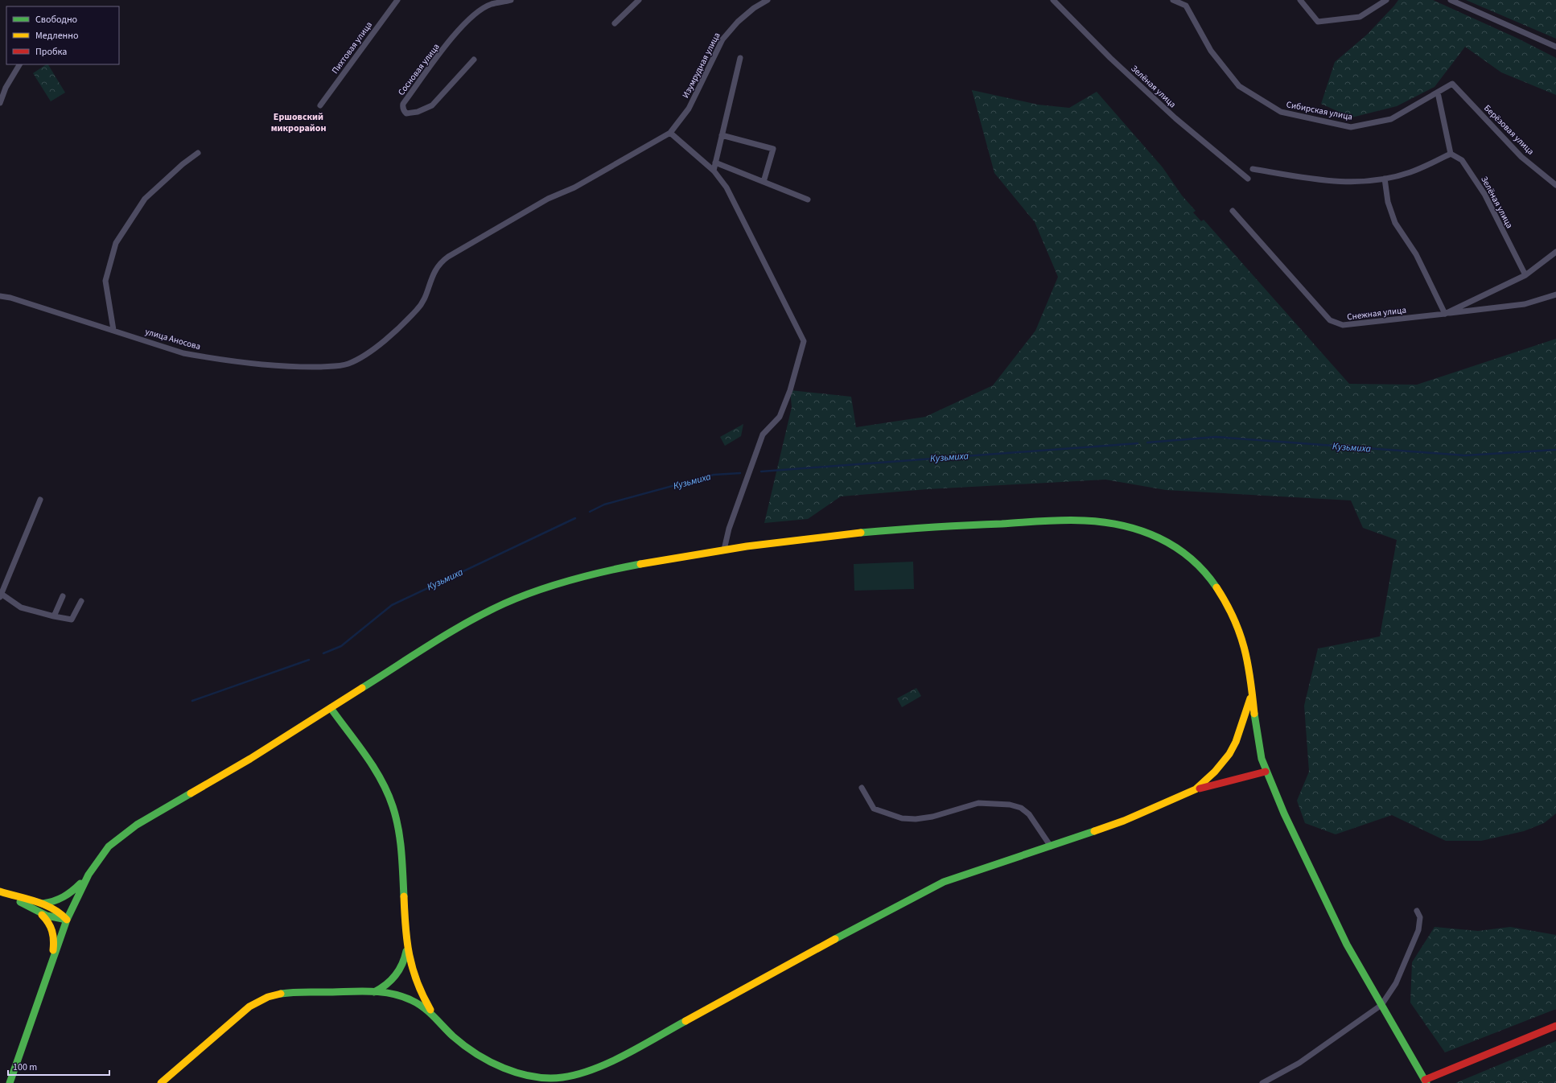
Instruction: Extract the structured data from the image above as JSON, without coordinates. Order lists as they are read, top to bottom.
{
  "streets": {
    "street": [
      "Пихтовая улица",
      "Изумрудная улица",
      "Сосновая улица",
      "Зелёная улица",
      "Сибирская улица",
      "Берёзовая улица",
      "Снежная улица",
      "улица Аносова"
    ]
  },
  "crossings": [
    ["Изумрудная улица", "улица Аносова"],
    ["Зелёная улица", "Снежная улица"],
    ["Сибирская улица", "Берёзовая улица"]
  ],
  "districts": ["Ершовский микрорайон"],
  "water": ["Кузьмиха"],
  "legend": ["Свободно", "Медленно", "Пробка"],
  "scale_bar": "100 m"
}
